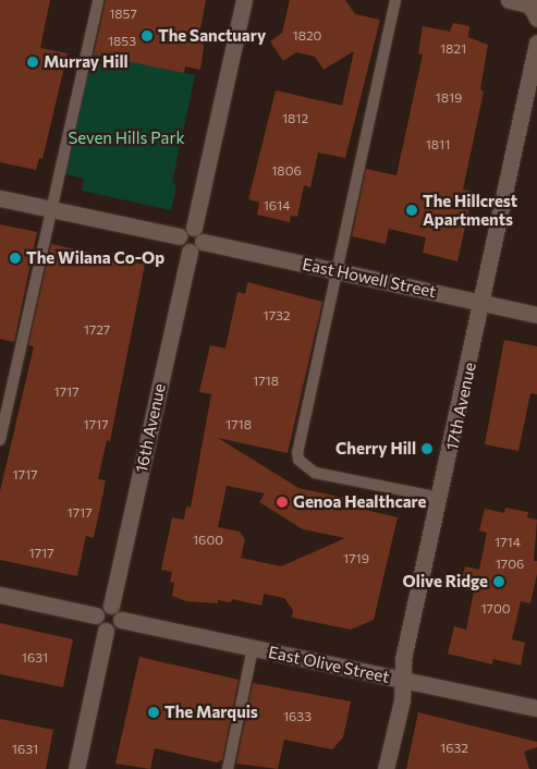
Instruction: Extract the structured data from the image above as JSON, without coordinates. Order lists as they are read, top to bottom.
{
  "streets": {
    "street": [
      "East Howell Street",
      "17th Avenue",
      "16th Avenue",
      "East Olive Street"
    ]
  },
  "crossings": [
    ["East Howell Street", "17th Avenue"],
    ["East Howell Street", "16th Avenue"],
    ["17th Avenue", "East Olive Street"],
    ["16th Avenue", "East Olive Street"]
  ],
  "parks": ["Seven Hills Park"],
  "places": [
    "The Sanctuary",
    "Murray Hill",
    "The Hillcrest Apartments",
    "The Wilana Co-Op",
    "Cherry Hill",
    "Genoa Healthcare",
    "Olive Ridge",
    "The Marquis"
  ],
  "house_numbers": [
    "1857",
    "1820",
    "1853",
    "1821",
    "1819",
    "1812",
    "1811",
    "1806",
    "1614",
    "1732",
    "1727",
    "1718",
    "1717",
    "1717",
    "1718",
    "1717",
    "1717",
    "1600",
    "1714",
    "1717",
    "1719",
    "1706",
    "1700",
    "1631",
    "1633",
    "1632",
    "1631"
  ]
}
